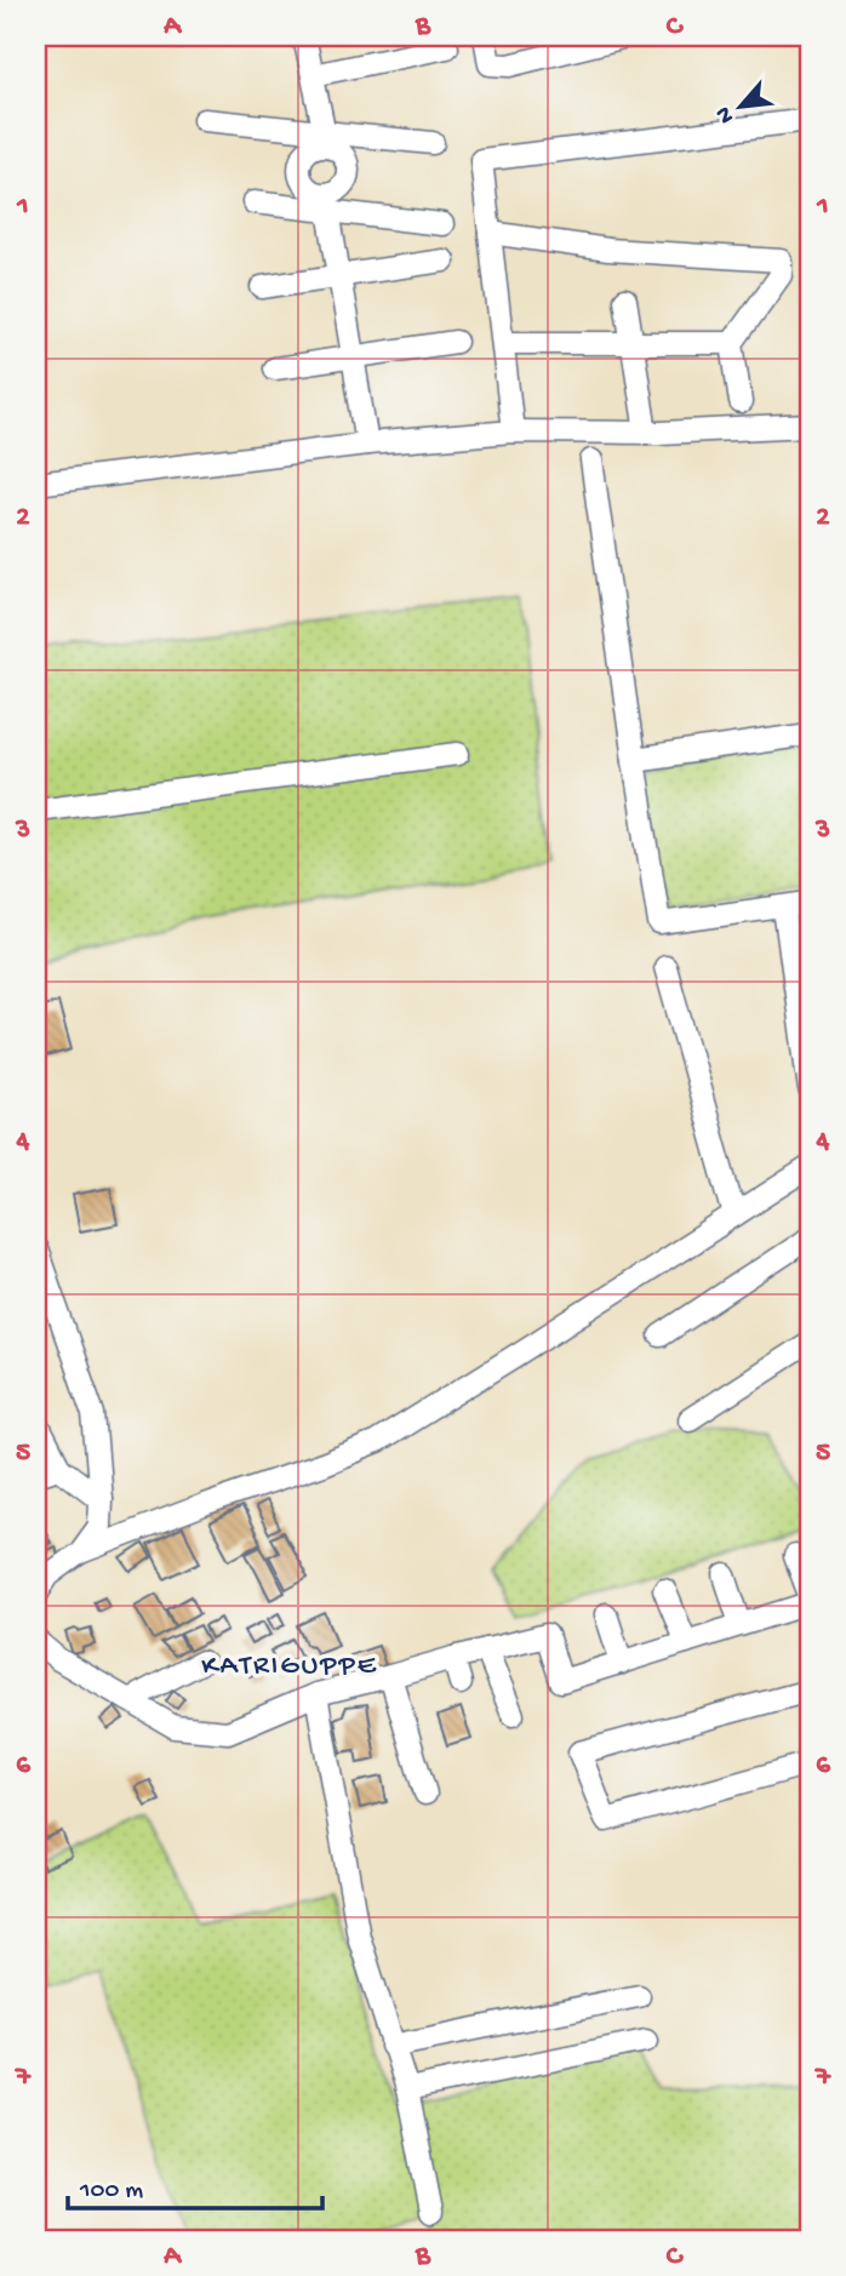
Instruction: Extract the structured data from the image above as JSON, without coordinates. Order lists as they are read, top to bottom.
{
  "districts": ["KATRIGUPPE"],
  "scale_bar": "100 m",
  "north": "bottom left",
  "grid": {
    "columns": ["A", "B", "C"],
    "rows": [
      "1",
      "2",
      "3",
      "4",
      "5",
      "6",
      "7"
    ]
  }
}
